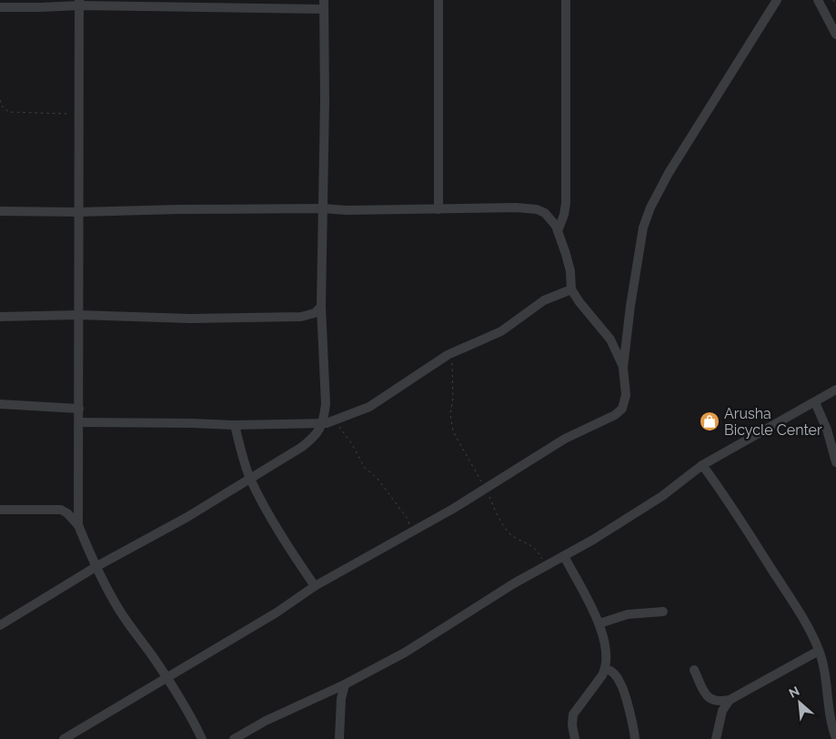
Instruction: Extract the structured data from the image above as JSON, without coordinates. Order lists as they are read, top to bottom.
{
  "places": {
    "shop": ["Arusha Bicycle Center"]
  },
  "north": "top left"
}
